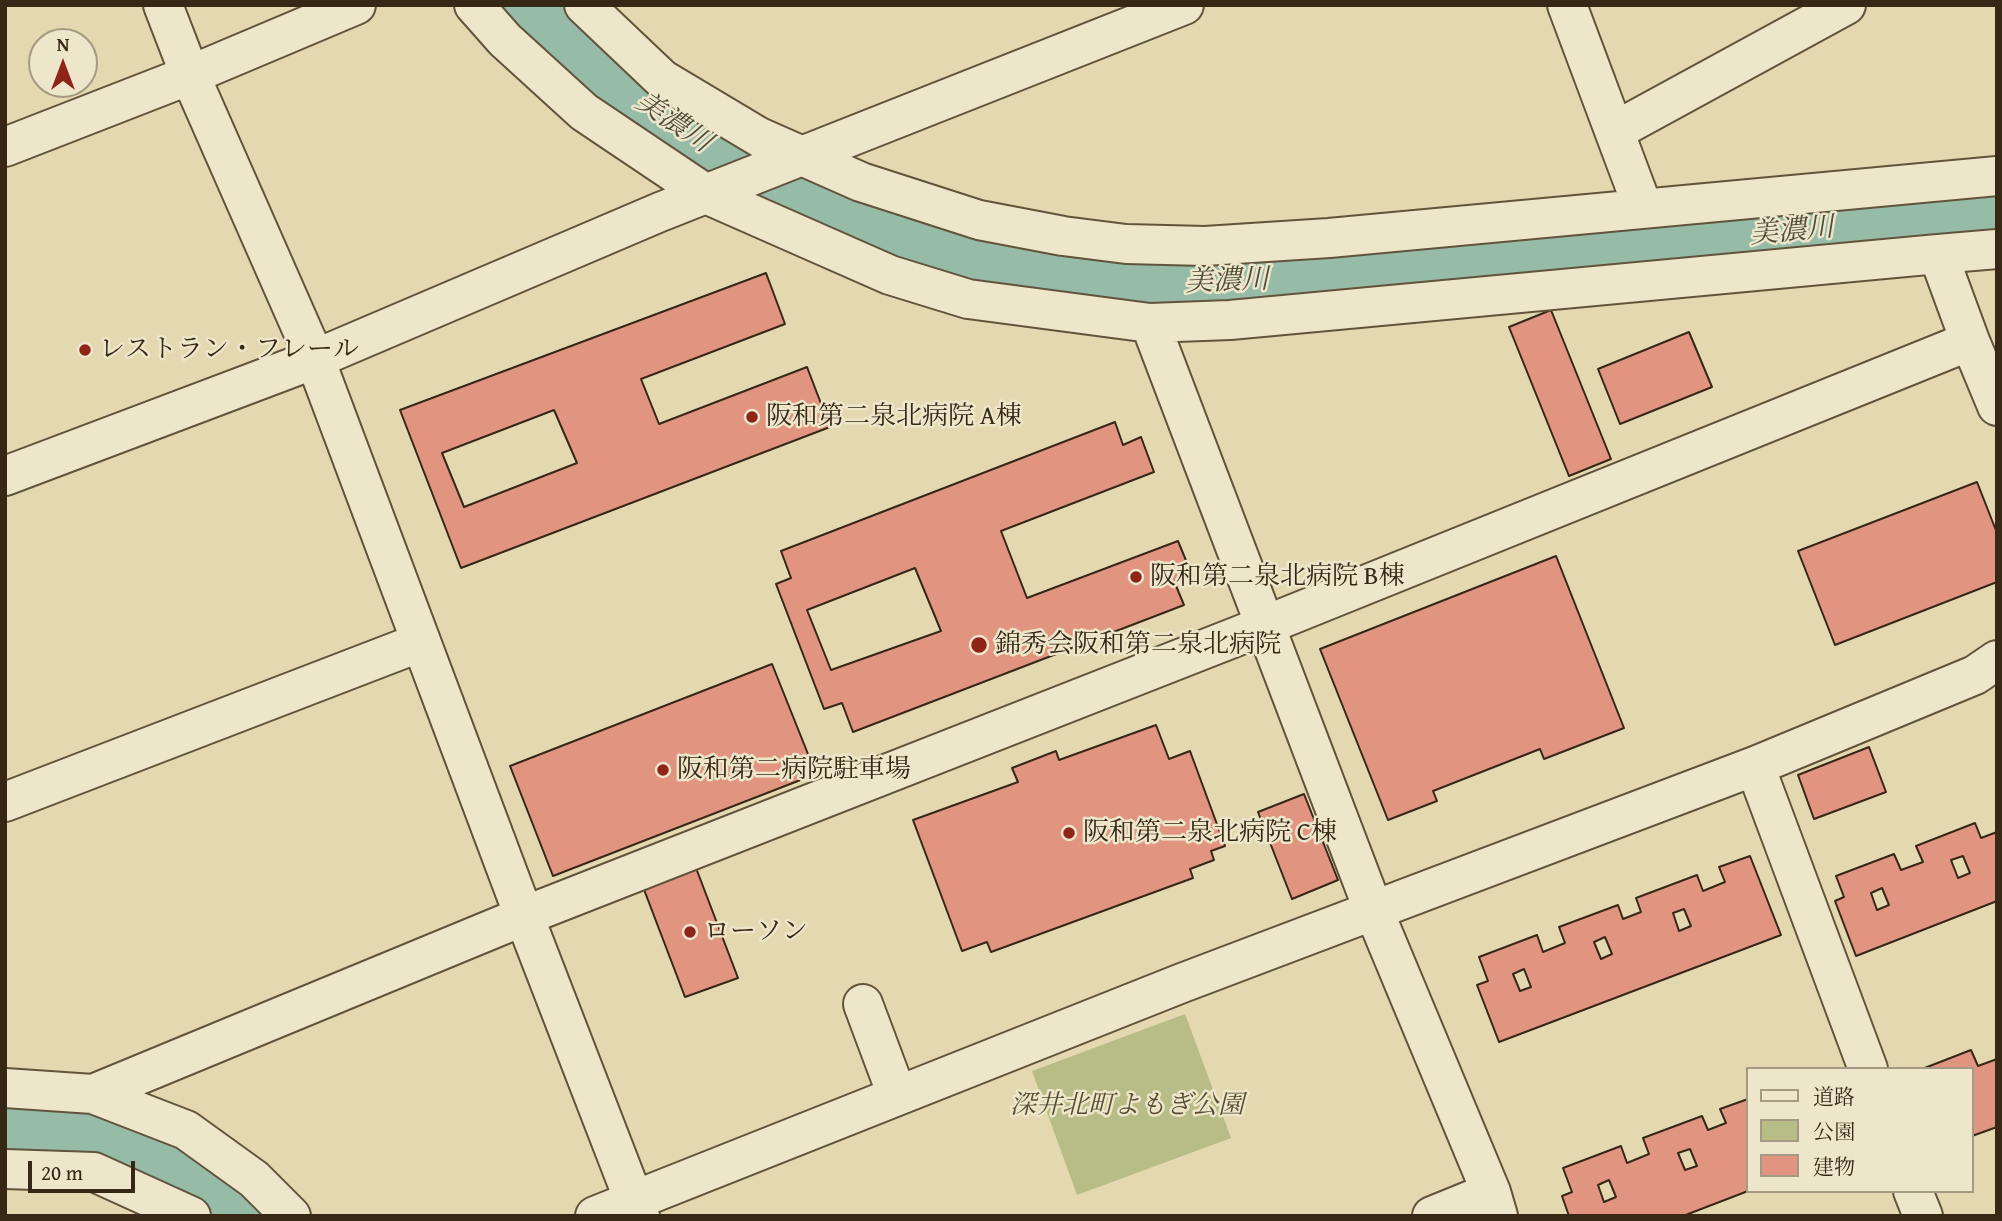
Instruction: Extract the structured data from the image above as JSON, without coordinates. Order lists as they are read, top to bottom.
{
  "water": ["美濃川"],
  "parks": ["深井北町よもぎ公園"],
  "places": [
    "レストラン・フレール",
    "阪和第二泉北病院 A棟",
    "阪和第二泉北病院 B棟",
    "錦秀会阪和第二泉北病院",
    "阪和第二病院駐車場",
    "阪和第二泉北病院 C棟",
    "ローソン"
  ],
  "legend": ["道路", "公園", "建物"],
  "scale_bar": "20 m",
  "north": "top"
}
